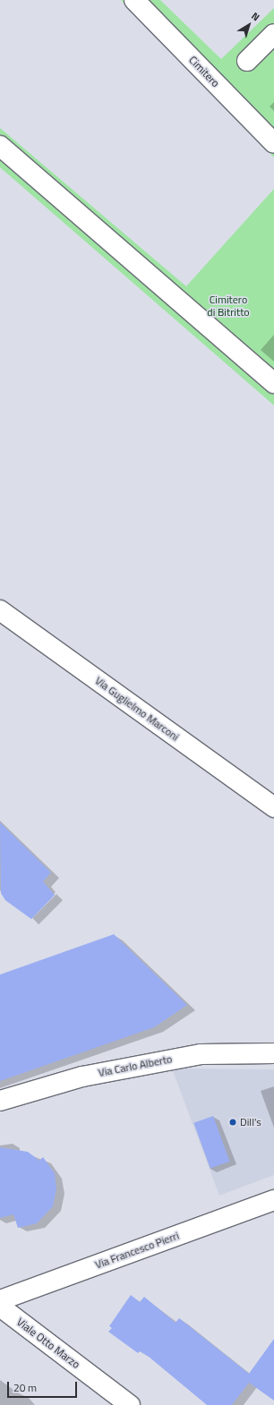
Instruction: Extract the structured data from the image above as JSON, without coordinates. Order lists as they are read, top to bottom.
{
  "streets": {
    "street": [
      "Cimitero",
      "Via Guglielmo Marconi",
      "Via Carlo Alberto",
      "Via Francesco Pierri",
      "Viale Otto Marzo"
    ]
  },
  "parks": ["Cimitero di Bitritto"],
  "places": ["Dill's"],
  "scale_bar": "20 m",
  "north": "top right"
}
